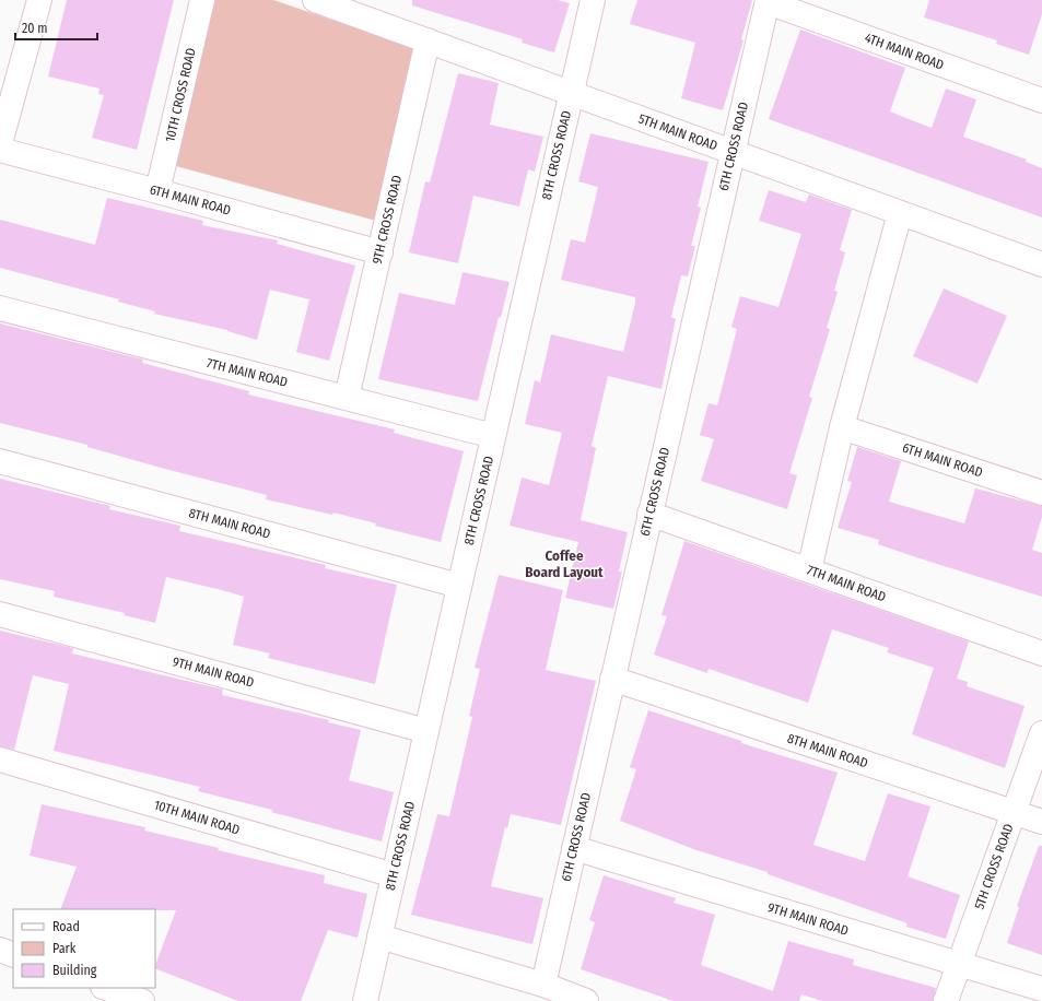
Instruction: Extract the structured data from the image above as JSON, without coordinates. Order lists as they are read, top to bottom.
{
  "streets": {
    "street": [
      "4TH MAIN ROAD",
      "10TH CROSS ROAD",
      "5TH MAIN ROAD",
      "6TH CROSS ROAD",
      "8TH CROSS ROAD",
      "6TH MAIN ROAD",
      "9TH CROSS ROAD",
      "7TH MAIN ROAD",
      "8TH MAIN ROAD",
      "9TH MAIN ROAD",
      "10TH MAIN ROAD",
      "5TH CROSS ROAD"
    ]
  },
  "crossings": [
    ["4TH MAIN ROAD", "6TH CROSS ROAD"],
    ["10TH CROSS ROAD", "6TH MAIN ROAD"],
    ["5TH MAIN ROAD", "6TH CROSS ROAD"],
    ["5TH MAIN ROAD", "8TH CROSS ROAD"],
    ["5TH MAIN ROAD", "9TH CROSS ROAD"],
    ["6TH CROSS ROAD", "7TH MAIN ROAD"],
    ["6TH CROSS ROAD", "8TH MAIN ROAD"],
    ["6TH CROSS ROAD", "9TH MAIN ROAD"],
    ["8TH CROSS ROAD", "7TH MAIN ROAD"],
    ["8TH CROSS ROAD", "8TH MAIN ROAD"],
    ["8TH CROSS ROAD", "9TH MAIN ROAD"],
    ["8TH CROSS ROAD", "10TH MAIN ROAD"],
    ["6TH MAIN ROAD", "9TH CROSS ROAD"],
    ["9TH CROSS ROAD", "7TH MAIN ROAD"],
    ["8TH MAIN ROAD", "5TH CROSS ROAD"],
    ["9TH MAIN ROAD", "5TH CROSS ROAD"]
  ],
  "districts": ["Coffee Board Layout"],
  "legend": ["Road", "Park", "Building"],
  "scale_bar": "20 m"
}
